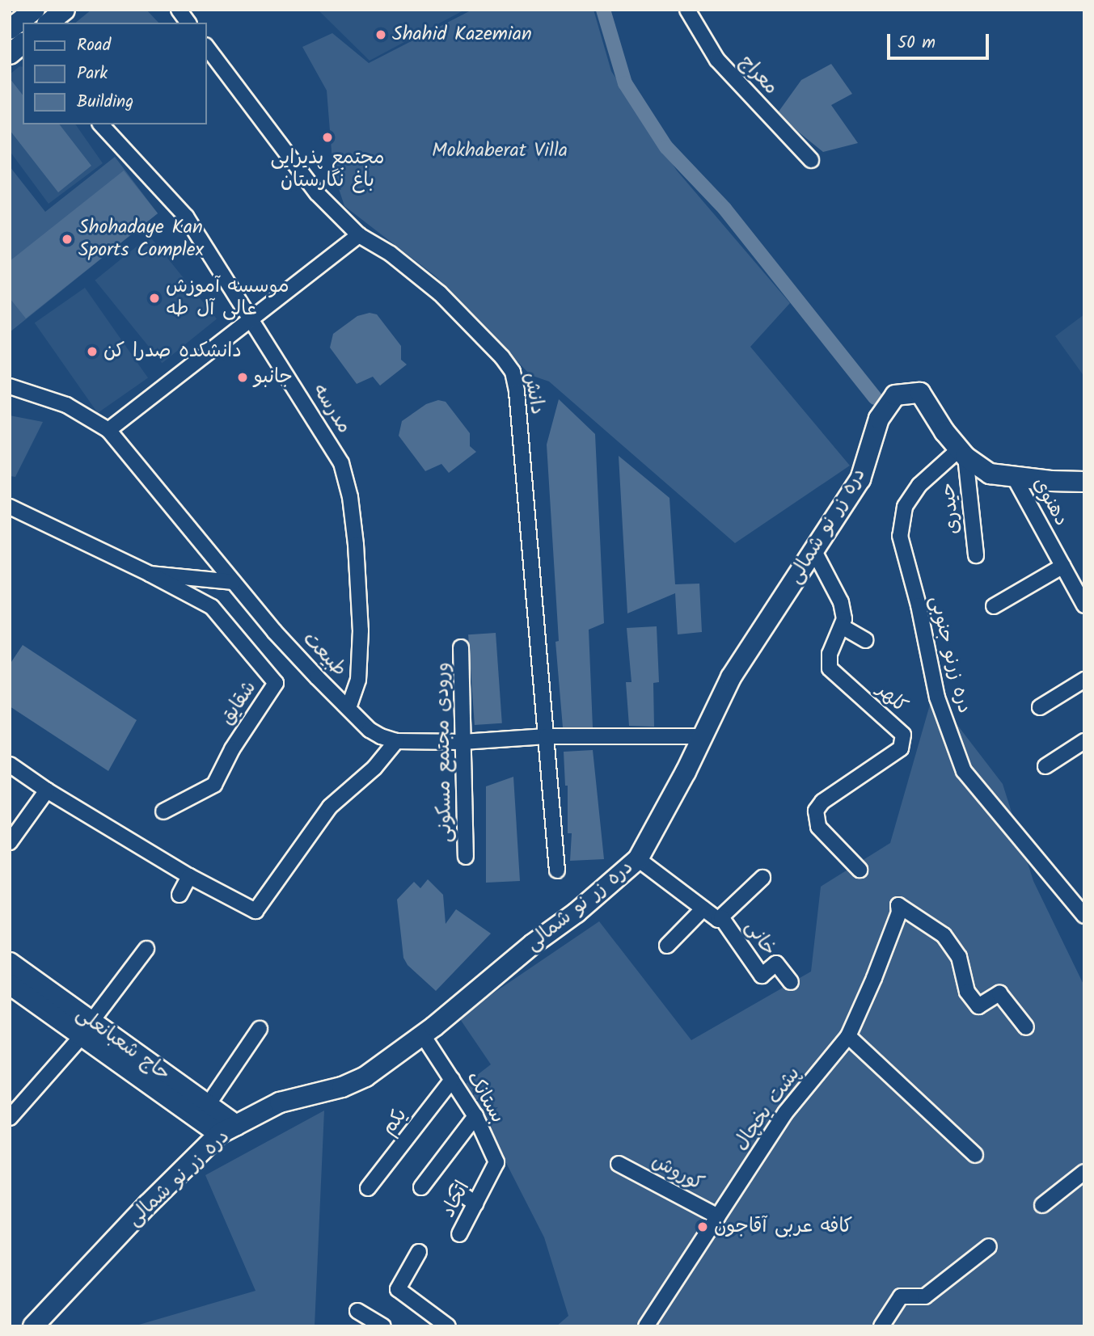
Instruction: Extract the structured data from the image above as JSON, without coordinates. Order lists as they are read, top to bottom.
{
  "streets": {
    "street": [
      "معراج",
      "دانش",
      "مدرسه",
      "دهنوی",
      "حیدری",
      "دره زر نو شمالی",
      "طبیعت",
      "دره زرنو جنوبی",
      "کلهر",
      "شقایق",
      "ورودی مجتمع مسکونی",
      "خانی",
      "حاج شعبانعلی",
      "بستانک",
      "پشت یخچال",
      "یکم",
      "کوروش",
      "اتحاد"
    ]
  },
  "crossings": [
    ["دانش", "طبیعت"],
    ["مدرسه", "طبیعت"],
    ["دهنوی", "دره زر نو شمالی"],
    ["حیدری", "دره زر نو شمالی"],
    ["حیدری", "دره زرنو جنوبی"],
    ["دره زر نو شمالی", "طبیعت"],
    ["دره زر نو شمالی", "دره زرنو جنوبی"],
    ["دره زر نو شمالی", "کلهر"],
    ["دره زر نو شمالی", "خانی"],
    ["دره زر نو شمالی", "حاج شعبانعلی"],
    ["دره زر نو شمالی", "بستانک"],
    ["طبیعت", "شقایق"],
    ["طبیعت", "ورودی مجتمع مسکونی"],
    ["بستانک", "یکم"],
    ["بستانک", "اتحاد"],
    ["پشت یخچال", "کوروش"]
  ],
  "parks": ["Mokhaberat Villa"],
  "places": [
    "Shahid Kazemian",
    "مجتمع پذیرایی باغ نگارستان",
    "Shohadaye Kan Sports Complex",
    "موسسه آموزش عالی آل طه",
    "دانشکده صدرا کن",
    "جانبو",
    "کافه عربی آقاجون"
  ],
  "legend": ["Road", "Park", "Building"],
  "scale_bar": "50 m"
}
